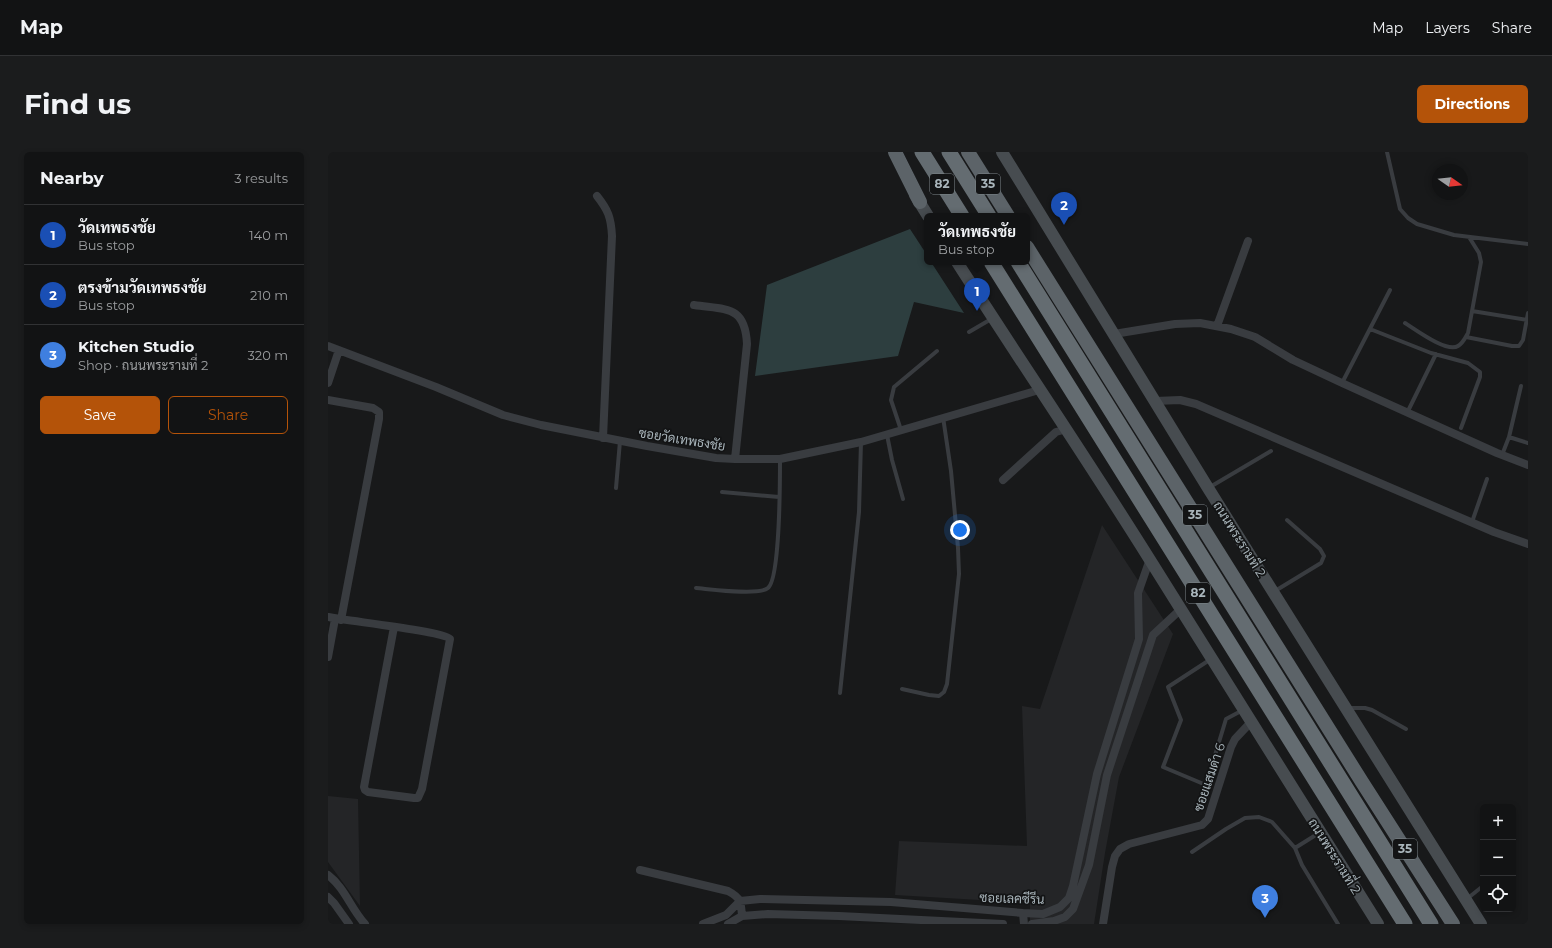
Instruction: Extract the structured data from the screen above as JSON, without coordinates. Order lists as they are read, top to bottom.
{
  "streets": {
    "highway": ["82", "35", "ถนนพระรามที่ 2"],
    "street": ["ซอยวัดเทพธงชัย", "ซอยแสมดำ 6", "ซอยเลคซีรีน"]
  },
  "crossings": [
    ["82", "ถนนพระรามที่ 2"],
    ["ซอยวัดเทพธงชัย", "ถนนพระรามที่ 2"],
    ["ถนนพระรามที่ 2", "ซอยแสมดำ 6"],
    ["ถนนพระรามที่ 2", "ซอยเลคซีรีน"]
  ],
  "north": "right",
  "page": {
    "header": "Map",
    "nav": ["Map", "Layers", "Share"],
    "buttons": [
      "Directions",
      ["Save", "Share"]
    ],
    "title": "Find us",
    "heading": ["Nearby", "3 results"],
    "pins": ["2", "1", "3"],
    "list": [
      {
        "mark": "1",
        "name": "วัดเทพธงชัย",
        "note": "Bus stop",
        "value": "140 m"
      },
      {
        "mark": "2",
        "name": "ตรงข้ามวัดเทพธงชัย",
        "note": "Bus stop",
        "value": "210 m"
      },
      {
        "mark": "3",
        "name": "Kitchen Studio",
        "note": "Shop · ถนนพระรามที่ 2",
        "value": "320 m"
      }
    ],
    "popup": ["วัดเทพธงชัย", "Bus stop"],
    "map_buttons": ["+", "−"]
  }
}
